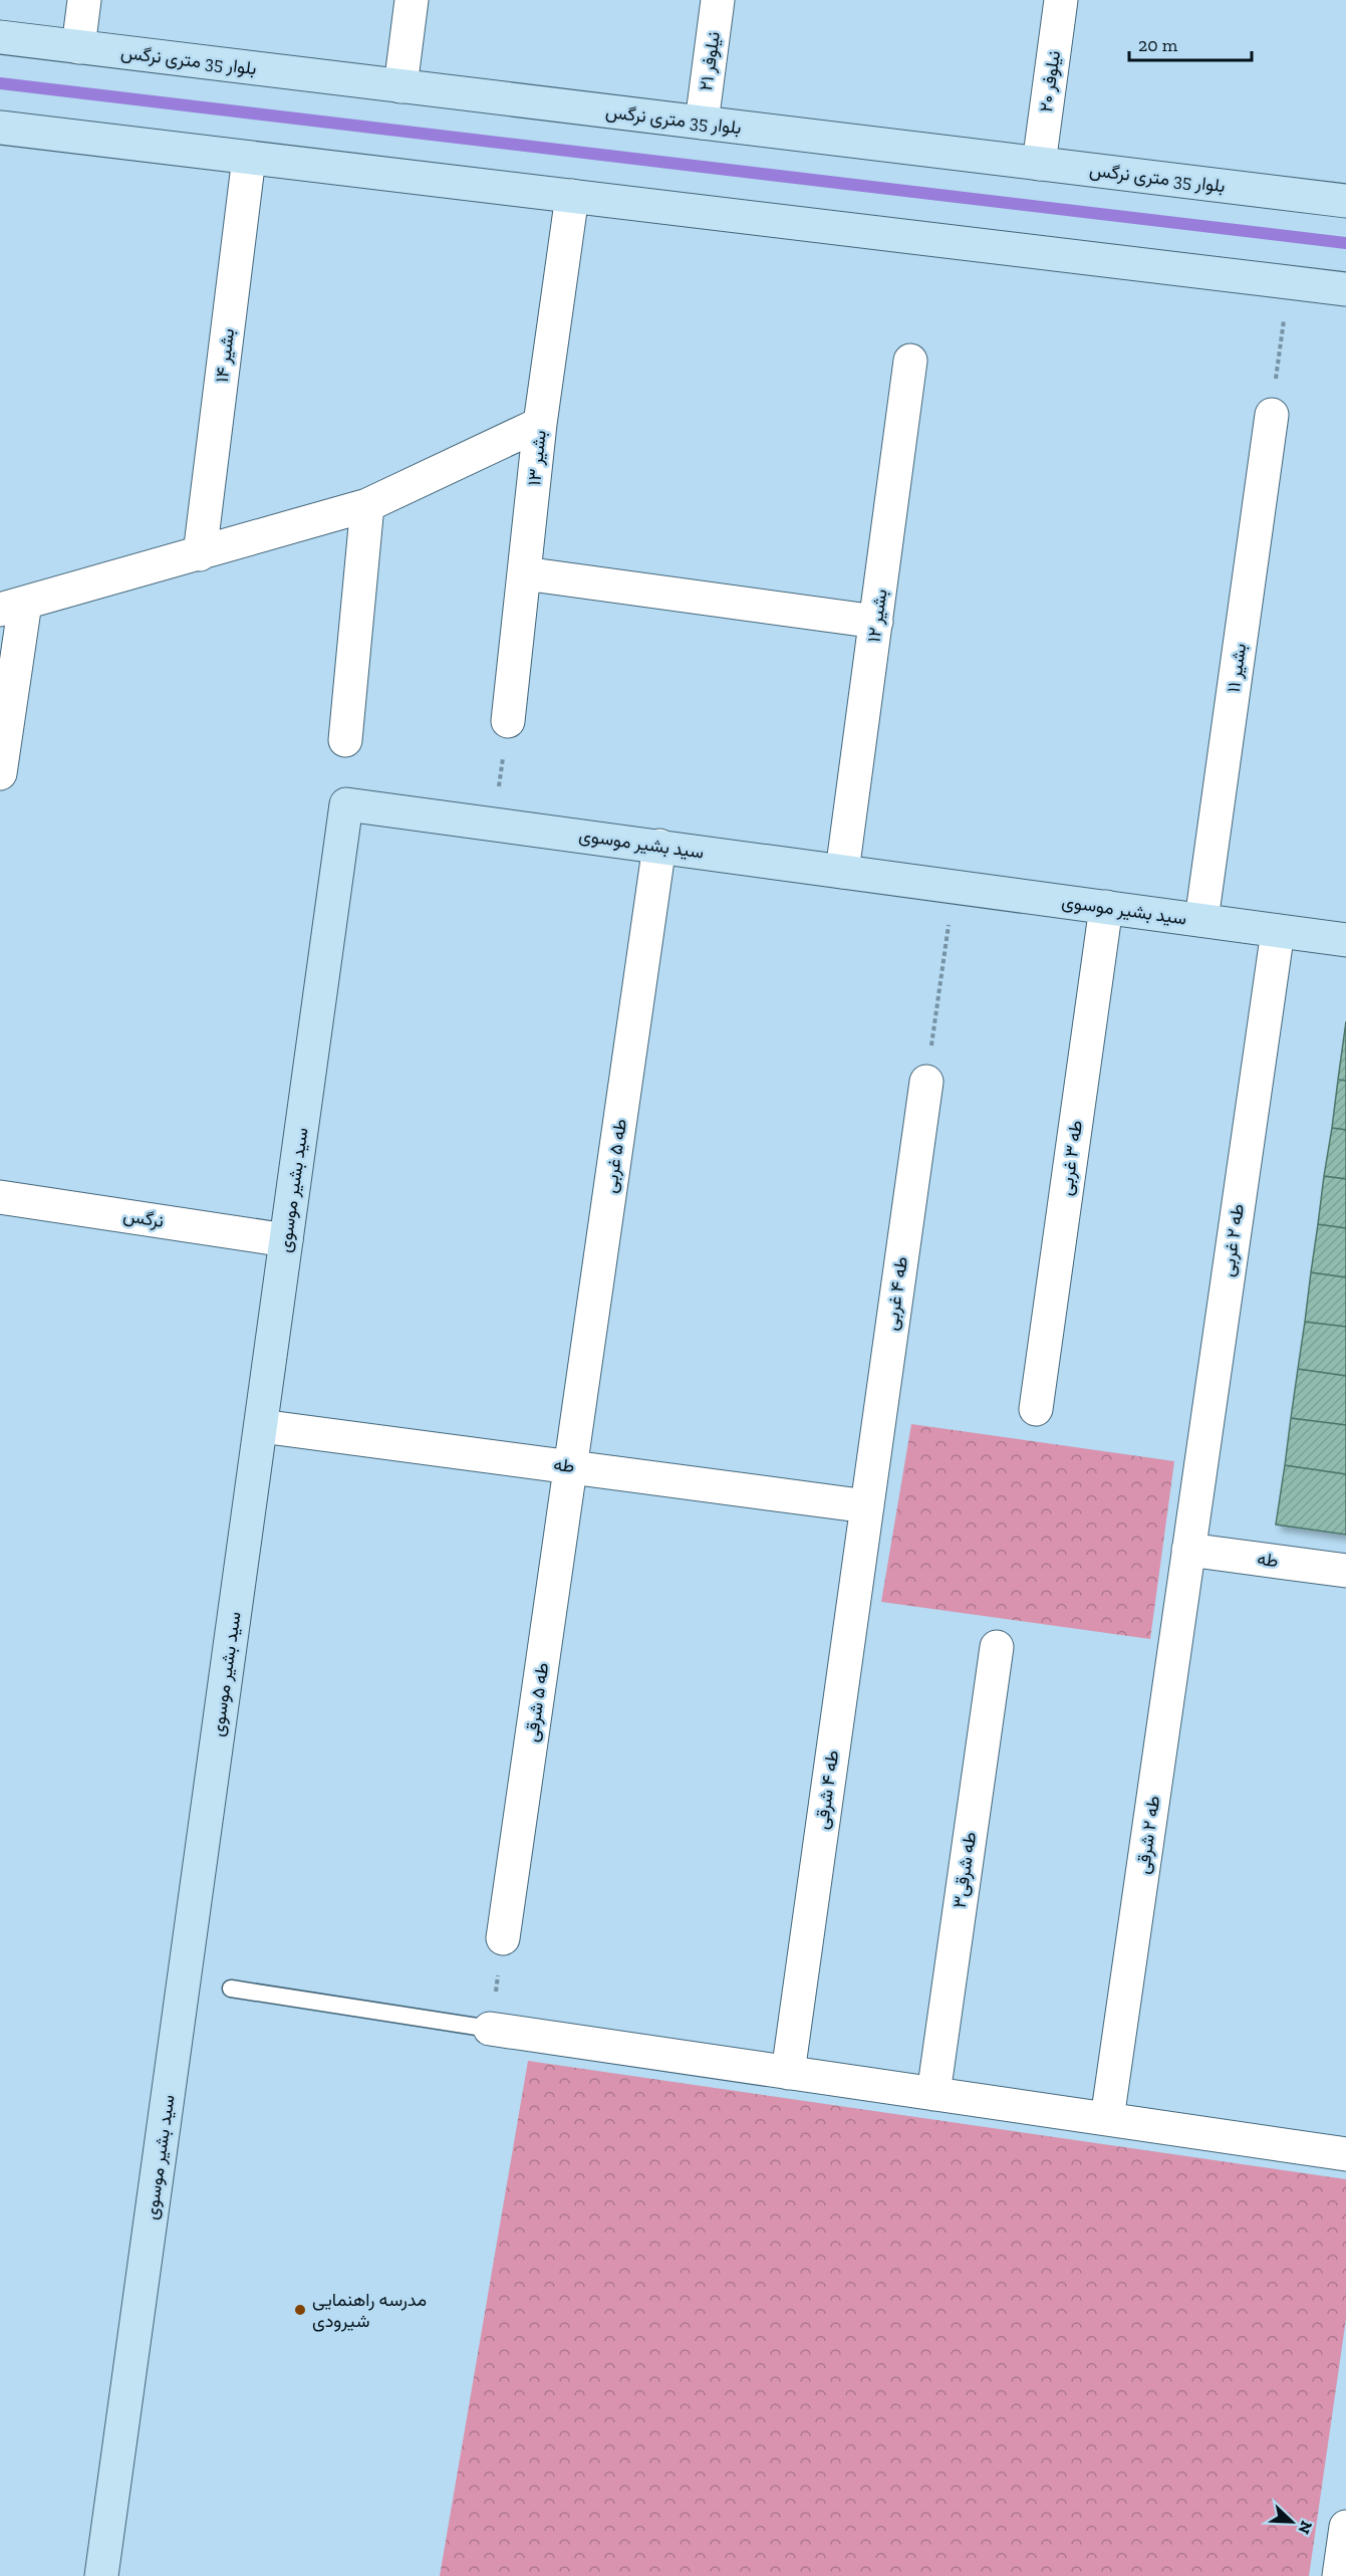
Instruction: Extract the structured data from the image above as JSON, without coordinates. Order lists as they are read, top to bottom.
{
  "streets": {
    "street": [
      "بلوار 35 متری نرگس",
      "نیلوفر ۲۱",
      "نیلوفر ۲۰",
      "بشیر ۱۴",
      "بشیر ۱۳",
      "بشیر ۱۲",
      "بشیر ۱۱",
      "سید بشیر موسوی",
      "طه ۵ غربی",
      "طه ۳ غربی",
      "نرگس",
      "طه ۲ غربی",
      "طه ۴ غربی",
      "طه",
      "طه ۵ شرقی",
      "طه ۴ شرقی",
      "طه ۲ شرقی",
      "طه شرقی۳"
    ]
  },
  "crossings": [
    ["بلوار 35 متری نرگس", "نیلوفر ۲۱"],
    ["بلوار 35 متری نرگس", "نیلوفر ۲۰"],
    ["بشیر ۱۲", "سید بشیر موسوی"],
    ["بشیر ۱۱", "سید بشیر موسوی"],
    ["سید بشیر موسوی", "طه ۵ غربی"],
    ["سید بشیر موسوی", "طه ۳ غربی"],
    ["سید بشیر موسوی", "نرگس"],
    ["سید بشیر موسوی", "طه ۲ غربی"],
    ["سید بشیر موسوی", "طه"],
    ["طه ۵ غربی", "طه"],
    ["طه ۵ غربی", "طه ۵ شرقی"],
    ["طه ۲ غربی", "طه"],
    ["طه ۲ غربی", "طه ۲ شرقی"],
    ["طه ۴ غربی", "طه"],
    ["طه ۴ غربی", "طه ۴ شرقی"],
    ["طه", "طه ۵ شرقی"],
    ["طه", "طه ۴ شرقی"],
    ["طه", "طه ۲ شرقی"]
  ],
  "places": ["مدرسه راهنمایی شیرودی"],
  "scale_bar": "20 m",
  "north": "bottom right"
}
